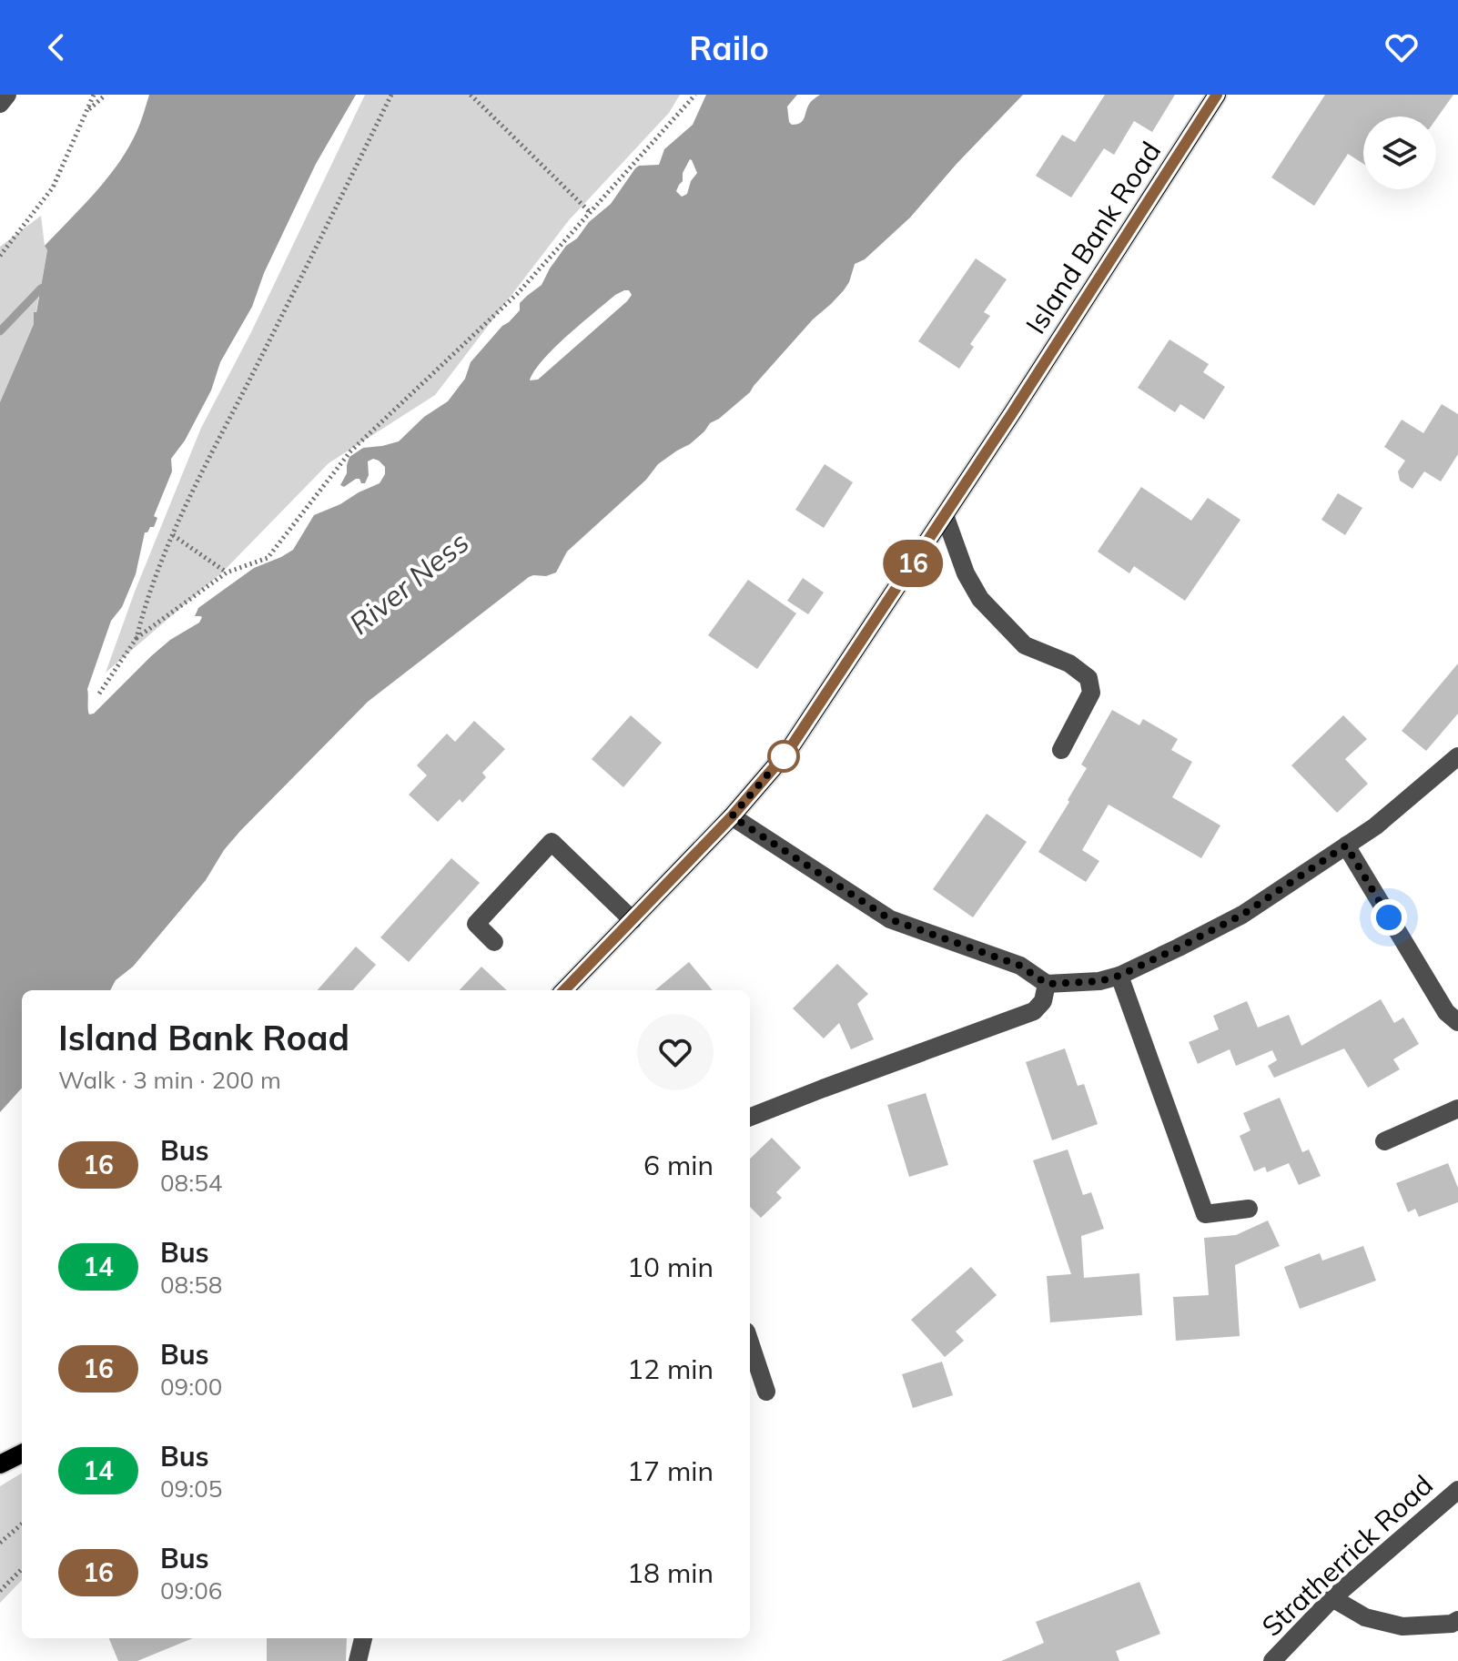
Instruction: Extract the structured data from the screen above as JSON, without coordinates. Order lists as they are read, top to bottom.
{
  "streets": {
    "main road": ["Island Bank Road"],
    "street": ["Stratherrick Road"]
  },
  "water": ["River Ness"],
  "lines": ["bus line 16"],
  "page": {
    "header": "Railo",
    "on_map": "16",
    "heading": ["Island Bank Road", "Walk · 3 min · 200 m"],
    "list": [
      {
        "mark": "16",
        "name": "Bus",
        "note": "08:54",
        "value": "6 min"
      },
      {
        "mark": "14",
        "name": "Bus",
        "note": "08:58",
        "value": "10 min"
      },
      {
        "mark": "16",
        "name": "Bus",
        "note": "09:00",
        "value": "12 min"
      },
      {
        "mark": "14",
        "name": "Bus",
        "note": "09:05",
        "value": "17 min"
      },
      {
        "mark": "16",
        "name": "Bus",
        "note": "09:06",
        "value": "18 min"
      }
    ]
  }
}
